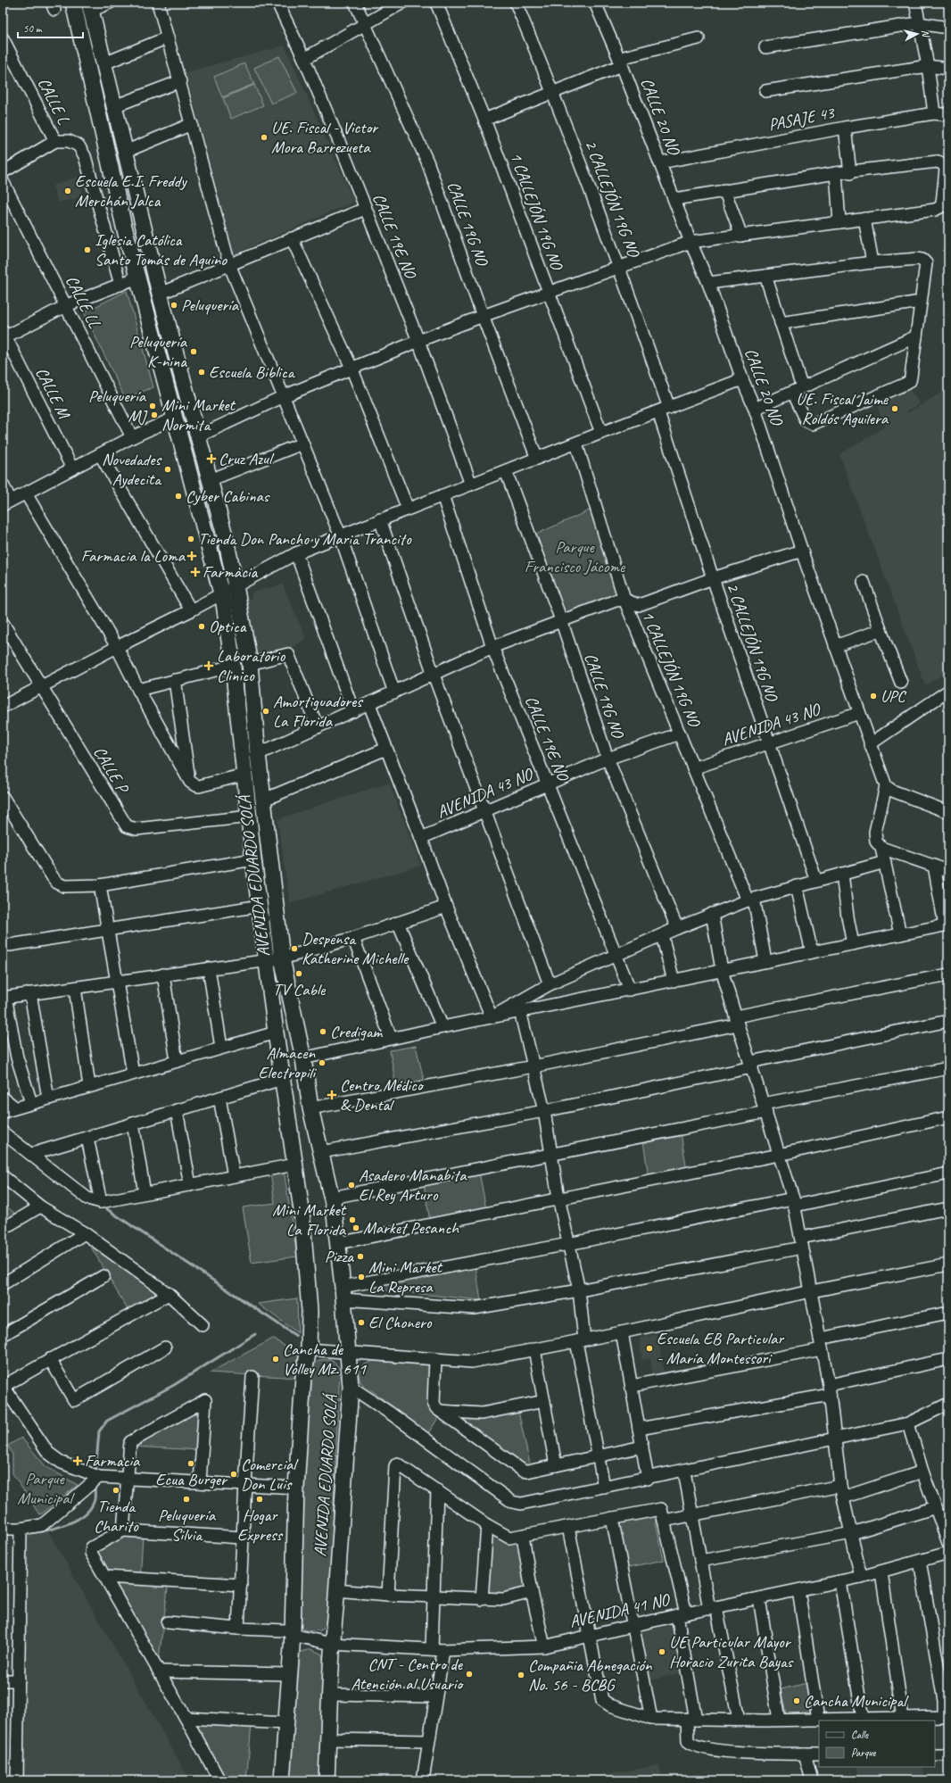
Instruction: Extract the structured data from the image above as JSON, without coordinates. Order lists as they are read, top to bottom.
{
  "streets": {
    "main road": ["AVENIDA EDUARDO SOLÁ"],
    "street": [
      "CALLE L",
      "CALLE 20 NO",
      "PASAJE 43",
      "2 CALLEJÓN 19G NO",
      "1 CALLEJÓN 19G NO",
      "CALLE 19G NO",
      "CALLE 19E NO",
      "CALLE LL",
      "CALLE M",
      "AVENIDA 43 NO",
      "CALLE P",
      "AVENIDA 41 NO"
    ]
  },
  "crossings": [
    ["CALLE 20 NO", "PASAJE 43"],
    ["CALLE 20 NO", "AVENIDA 43 NO"],
    ["2 CALLEJÓN 19G NO", "AVENIDA 43 NO"],
    ["1 CALLEJÓN 19G NO", "AVENIDA 43 NO"],
    ["CALLE 19G NO", "AVENIDA 43 NO"],
    ["CALLE 19E NO", "AVENIDA 43 NO"],
    ["CALLE P", "AVENIDA EDUARDO SOLÁ"],
    ["AVENIDA EDUARDO SOLÁ", "AVENIDA 41 NO"]
  ],
  "parks": ["Parque Francisco Jácome", "Parque Municipal"],
  "places": {
    "other": [
      "UE. Fiscal - Victor Mora Barrezueta",
      "Escuela E.I. Freddy Merchán Jalca",
      "Iglesia Católica Santo Tomás de Aquino",
      "Peluquería",
      "Peluquería K-nina",
      "Escuela Biblica",
      "Peluquería MJ",
      "UE. Fiscal Jaime Roldós Aguilera",
      "Mini Market Normita",
      "Novedades Aydecita",
      "Cyber Cabinas",
      "Tienda Don Pancho y Maria Trancito",
      "Optica",
      "UPC",
      "Amortiguadores La Florida",
      "Despensa Katherine Michelle",
      "TV Cable",
      "Credigam",
      "Almacen Electropili",
      "Asadero Manabita El Rey Arturo",
      "Mini Market La Florida",
      "Market Pesanch",
      "Pizza",
      "Mini Market La Represa",
      "El Chonero",
      "Escuela EB Particular - María Montessori",
      "Cancha de Volley Mz. 611",
      "Ecua Burger",
      "Comercial Don Luis",
      "Tienda Charito",
      "Peluquería Silvia",
      "Hogar Express",
      "UE Particular Mayor Horacio Zurita Bayas",
      "CNT - Centro de Atención al Usuario",
      "Compañia Abnegación No. 56 - BCBG",
      "Cancha Municipal"
    ],
    "health": [
      "Cruz Azul",
      "Farmacia la Loma",
      "Farmàcia",
      "Laboratorio Clinico",
      "Centro Médico & Dental",
      "Farmacia"
    ]
  },
  "legend": ["Calle", "Parque"],
  "scale_bar": "50 m",
  "north": "right"
}
